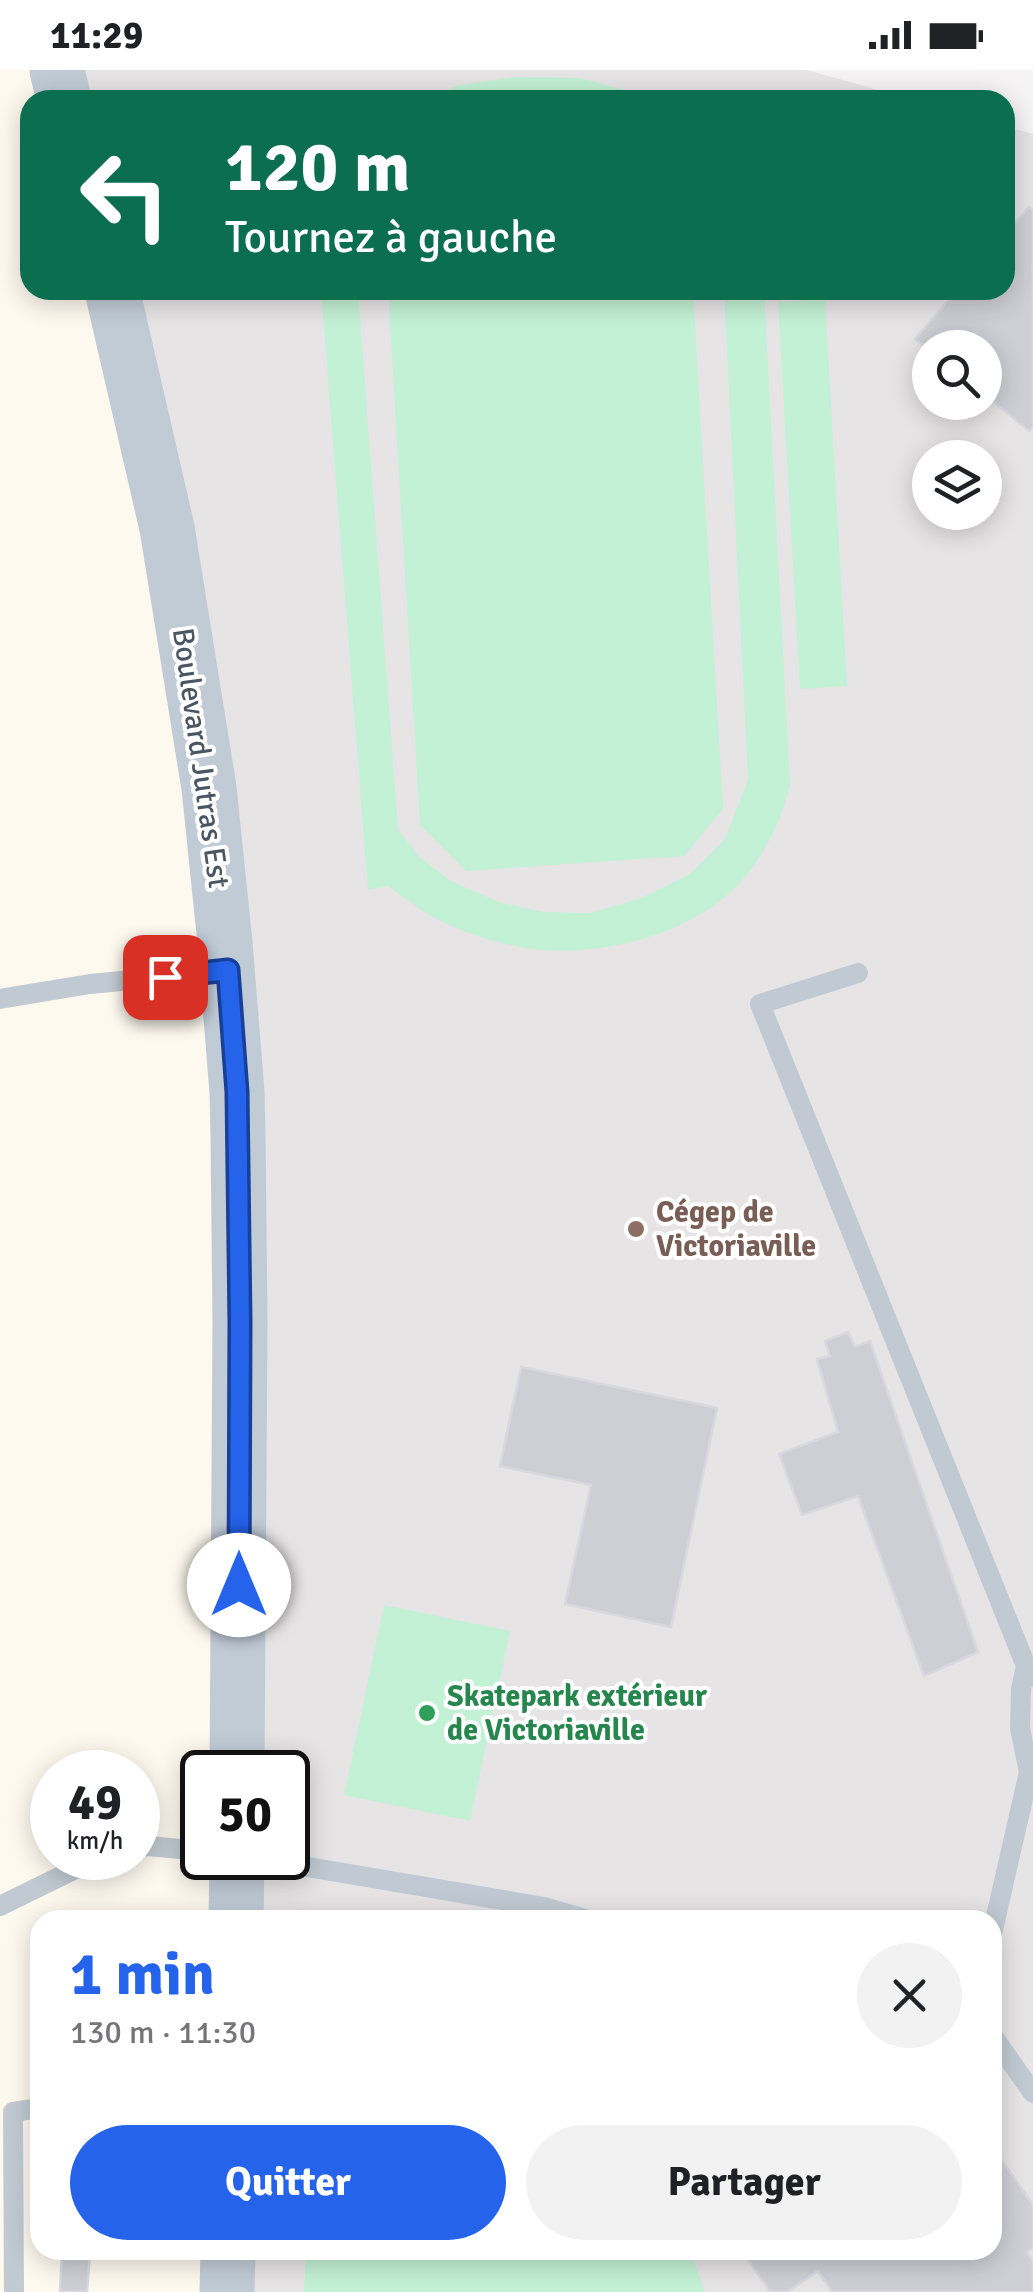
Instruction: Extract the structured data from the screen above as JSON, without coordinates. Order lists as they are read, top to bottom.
{
  "streets": {
    "main road": ["Boulevard Jutras Est"]
  },
  "places": ["Cégep de Victoriaville", "Skatepark extérieur de Victoriaville"],
  "page": {
    "status": "11:29",
    "turn": ["120 m", "Tournez à gauche"],
    "speed": "49 km/h",
    "limit": "50",
    "heading": ["1 min", "130 m · 11:30"],
    "buttons": ["Quitter", "Partager"]
  }
}
